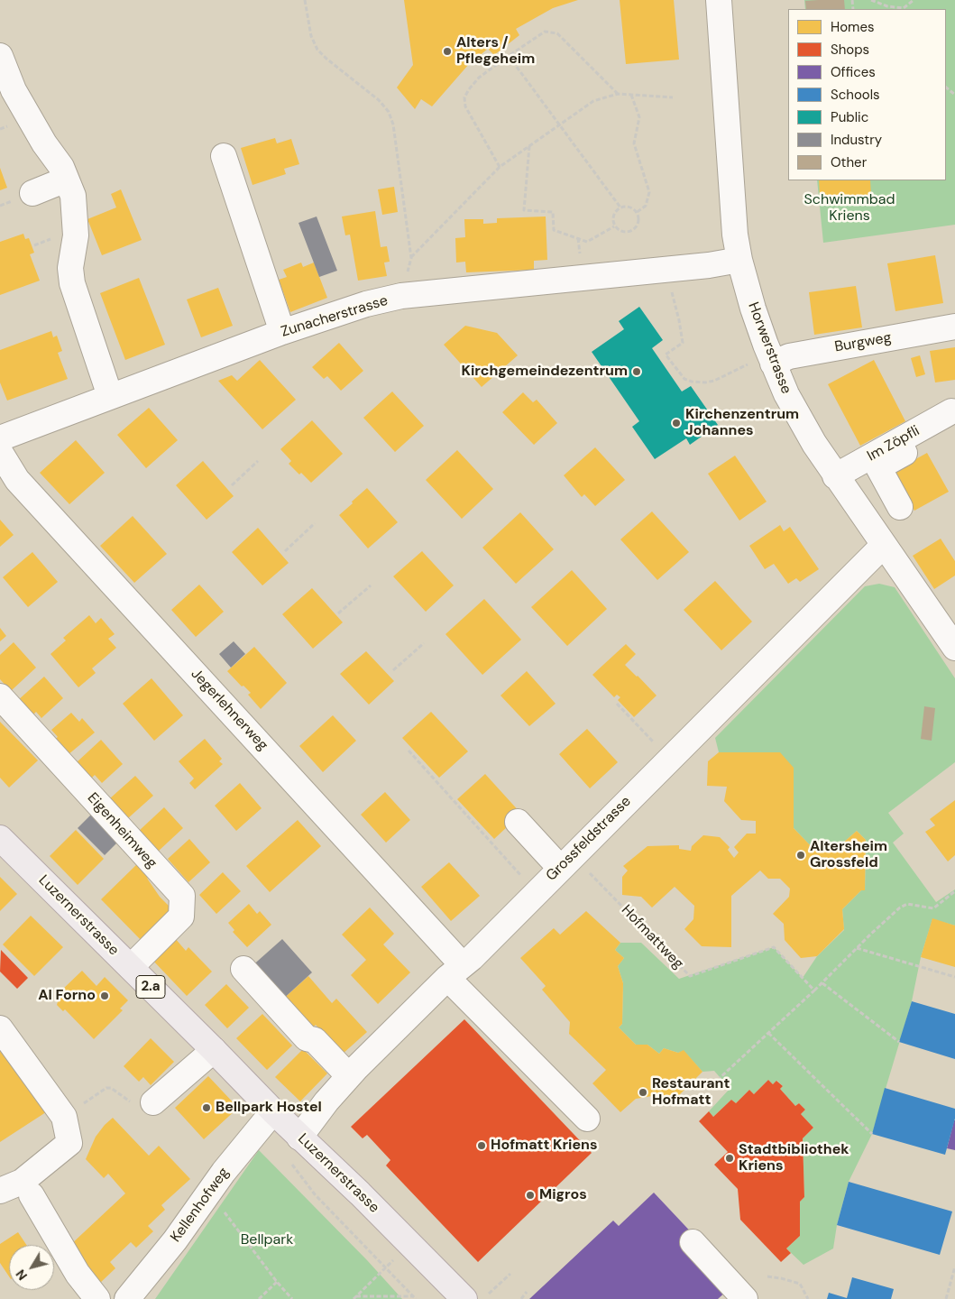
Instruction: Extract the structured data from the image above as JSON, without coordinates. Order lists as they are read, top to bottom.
{
  "streets": {
    "main road": ["Luzernerstrasse", "2.a"],
    "street": [
      "Zunacherstrasse",
      "Burgweg",
      "Horwerstrasse",
      "Im Zöpfli",
      "Jegerlehnerweg",
      "Eigenheimweg",
      "Grossfeldstrasse",
      "Kellenhofweg"
    ],
    "path": ["Hofmattweg"]
  },
  "crossings": [
    ["Zunacherstrasse", "Horwerstrasse"],
    ["Burgweg", "Horwerstrasse"],
    ["Horwerstrasse", "Im Zöpfli"],
    ["Horwerstrasse", "Grossfeldstrasse"],
    ["Jegerlehnerweg", "Grossfeldstrasse"],
    ["Eigenheimweg", "Luzernerstrasse"],
    ["Grossfeldstrasse", "Luzernerstrasse"],
    ["Luzernerstrasse", "Kellenhofweg"]
  ],
  "parks": ["Schwimmbad Kriens", "Bellpark"],
  "places": [
    "Alters / Pflegeheim",
    "Kirchgemeindezentrum",
    "Kirchenzentrum Johannes",
    "Altersheim Grossfeld",
    "Al Forno",
    "Restaurant Hofmatt",
    "Bellpark Hostel",
    "Hofmatt Kriens",
    "Stadtbibliothek Kriens",
    "Migros"
  ],
  "legend": [
    "Homes",
    "Shops",
    "Offices",
    "Schools",
    "Public",
    "Industry",
    "Other"
  ],
  "north": "bottom left"
}
